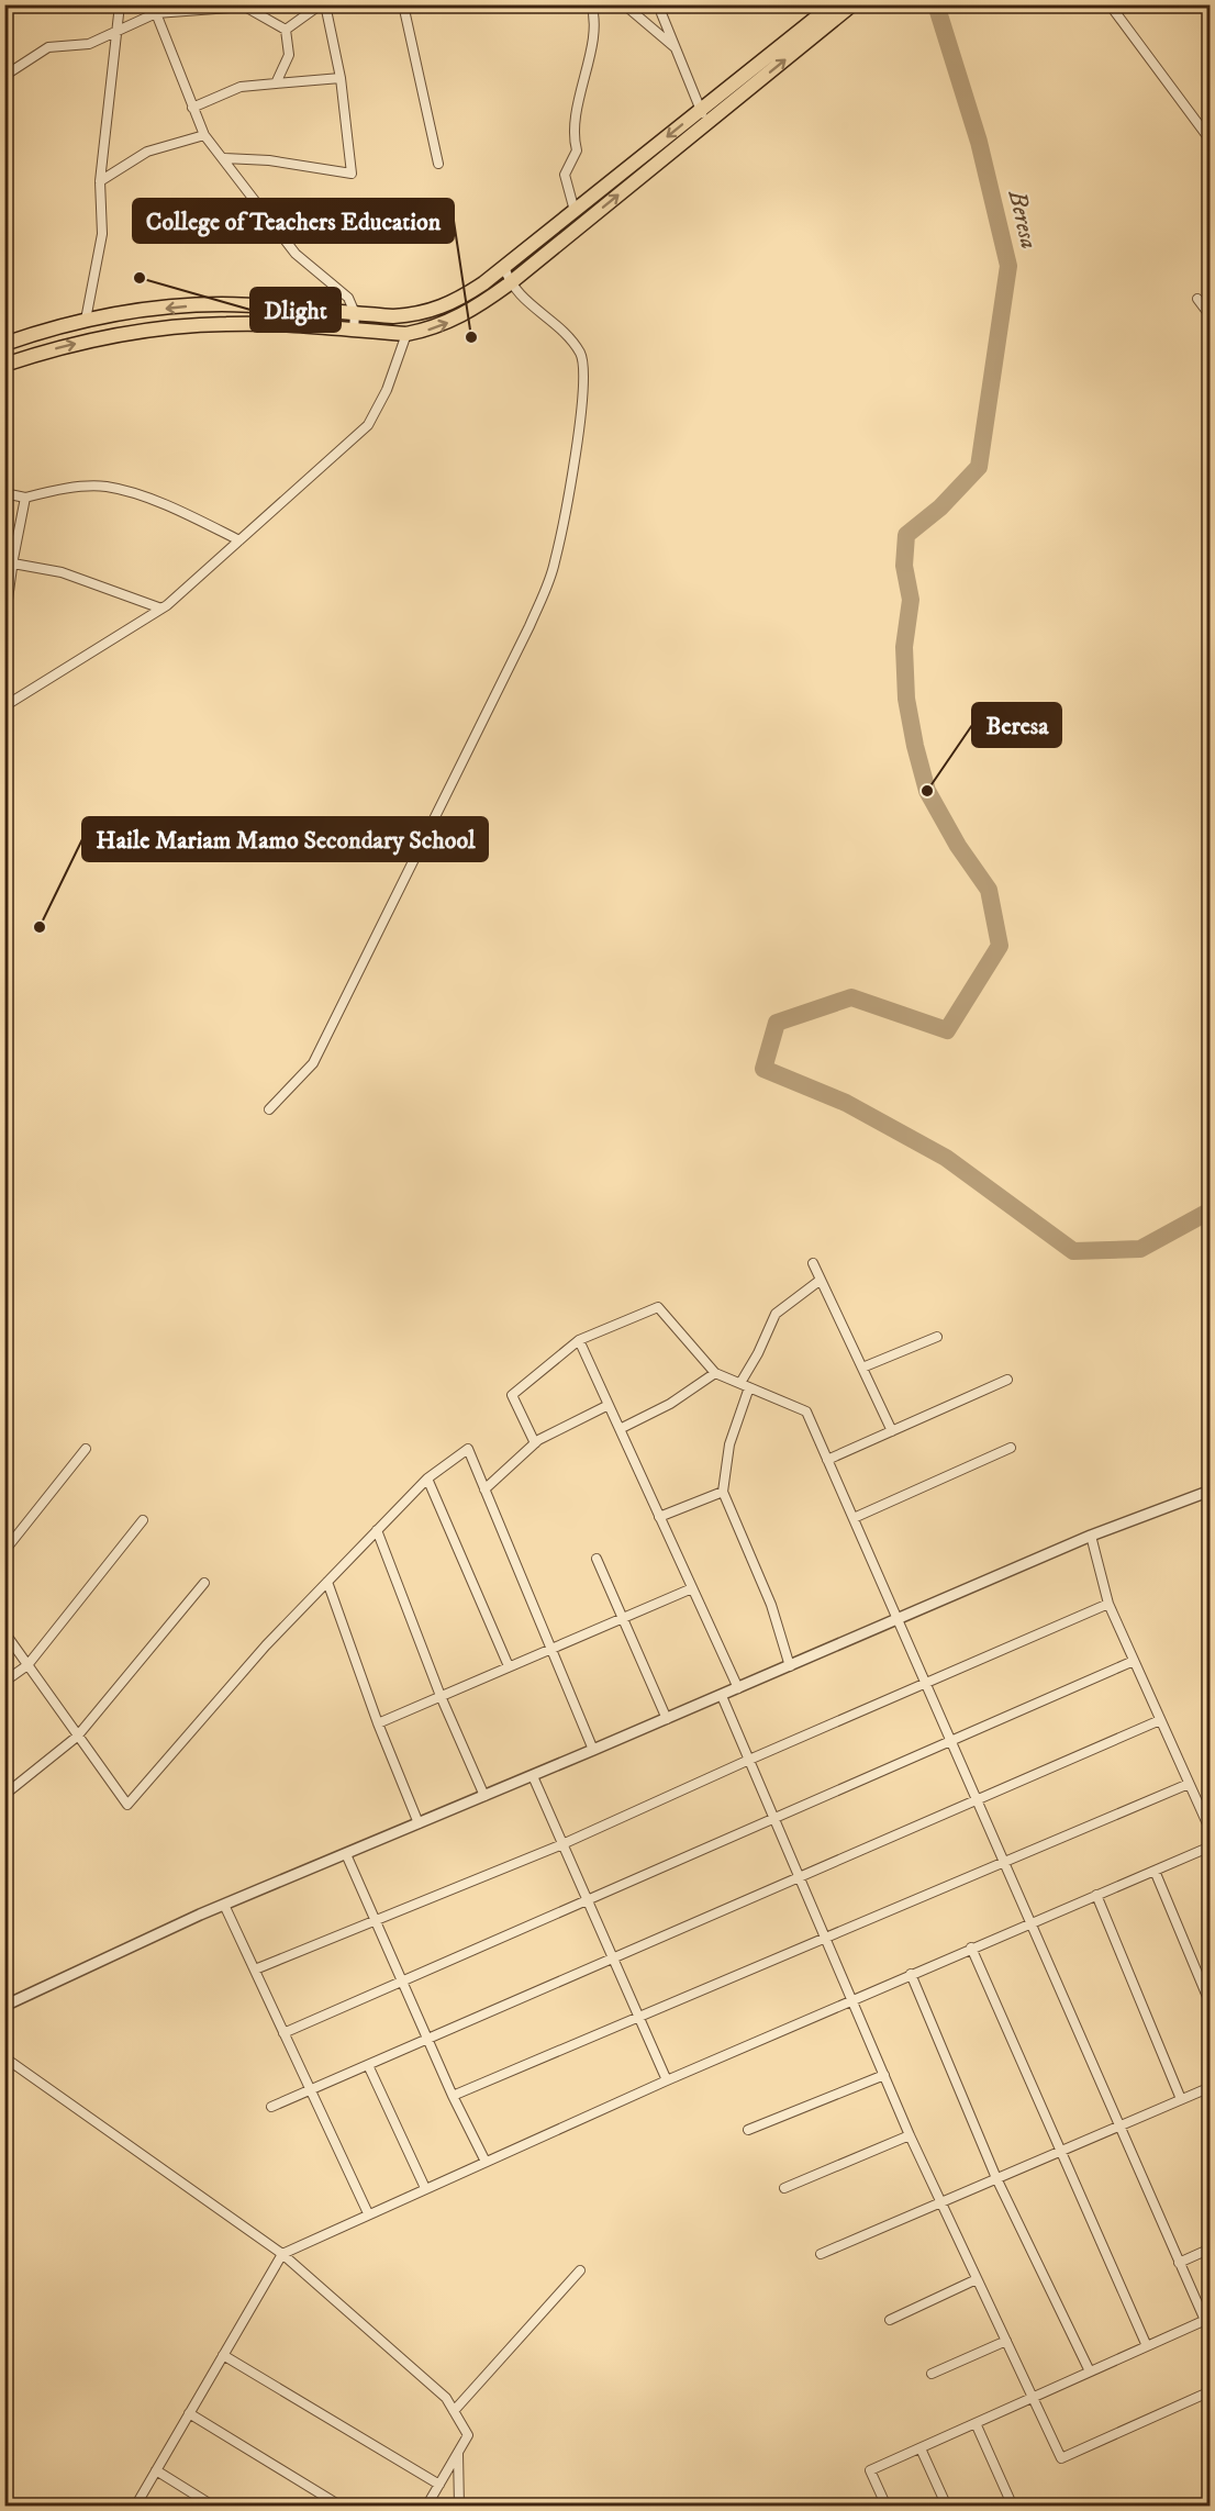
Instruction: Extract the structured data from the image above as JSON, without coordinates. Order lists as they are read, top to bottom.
{
  "water": ["Beresa"],
  "places": [
    "Dlight",
    "College of Teachers Education",
    "Beresa",
    "Haile Mariam Mamo Secondary School"
  ]
}
